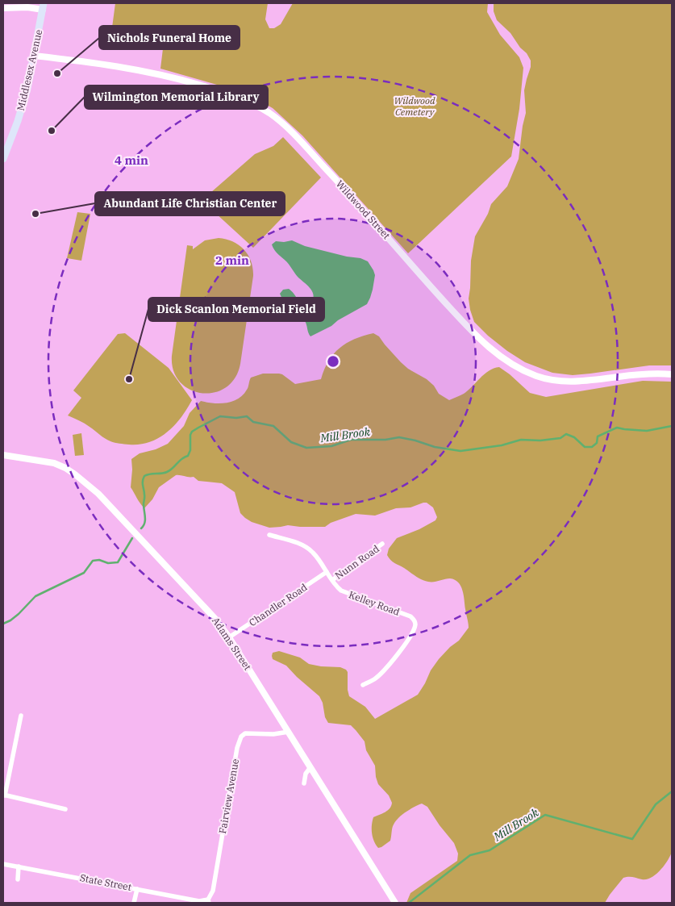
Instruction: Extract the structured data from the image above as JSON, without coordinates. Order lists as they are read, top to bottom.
{
  "streets": {
    "main road": ["Middlesex Avenue"],
    "street": [
      "Wildwood Street",
      "Nunn Road",
      "Kelley Road",
      "Chandler Road",
      "Adams Street",
      "Fairview Avenue",
      "State Street"
    ]
  },
  "crossings": [
    ["Middlesex Avenue", "Wildwood Street"],
    ["Nunn Road", "Kelley Road"],
    ["Kelley Road", "Chandler Road"],
    ["Chandler Road", "Adams Street"],
    ["Adams Street", "Fairview Avenue"],
    ["Fairview Avenue", "State Street"]
  ],
  "water": ["Mill Brook"],
  "parks": ["Wildwood Cemetery"],
  "places": [
    "Nichols Funeral Home",
    "Wilmington Memorial Library",
    "Abundant Life Christian Center",
    "Dick Scanlon Memorial Field"
  ],
  "rings": ["4 min", "2 min"]
}
